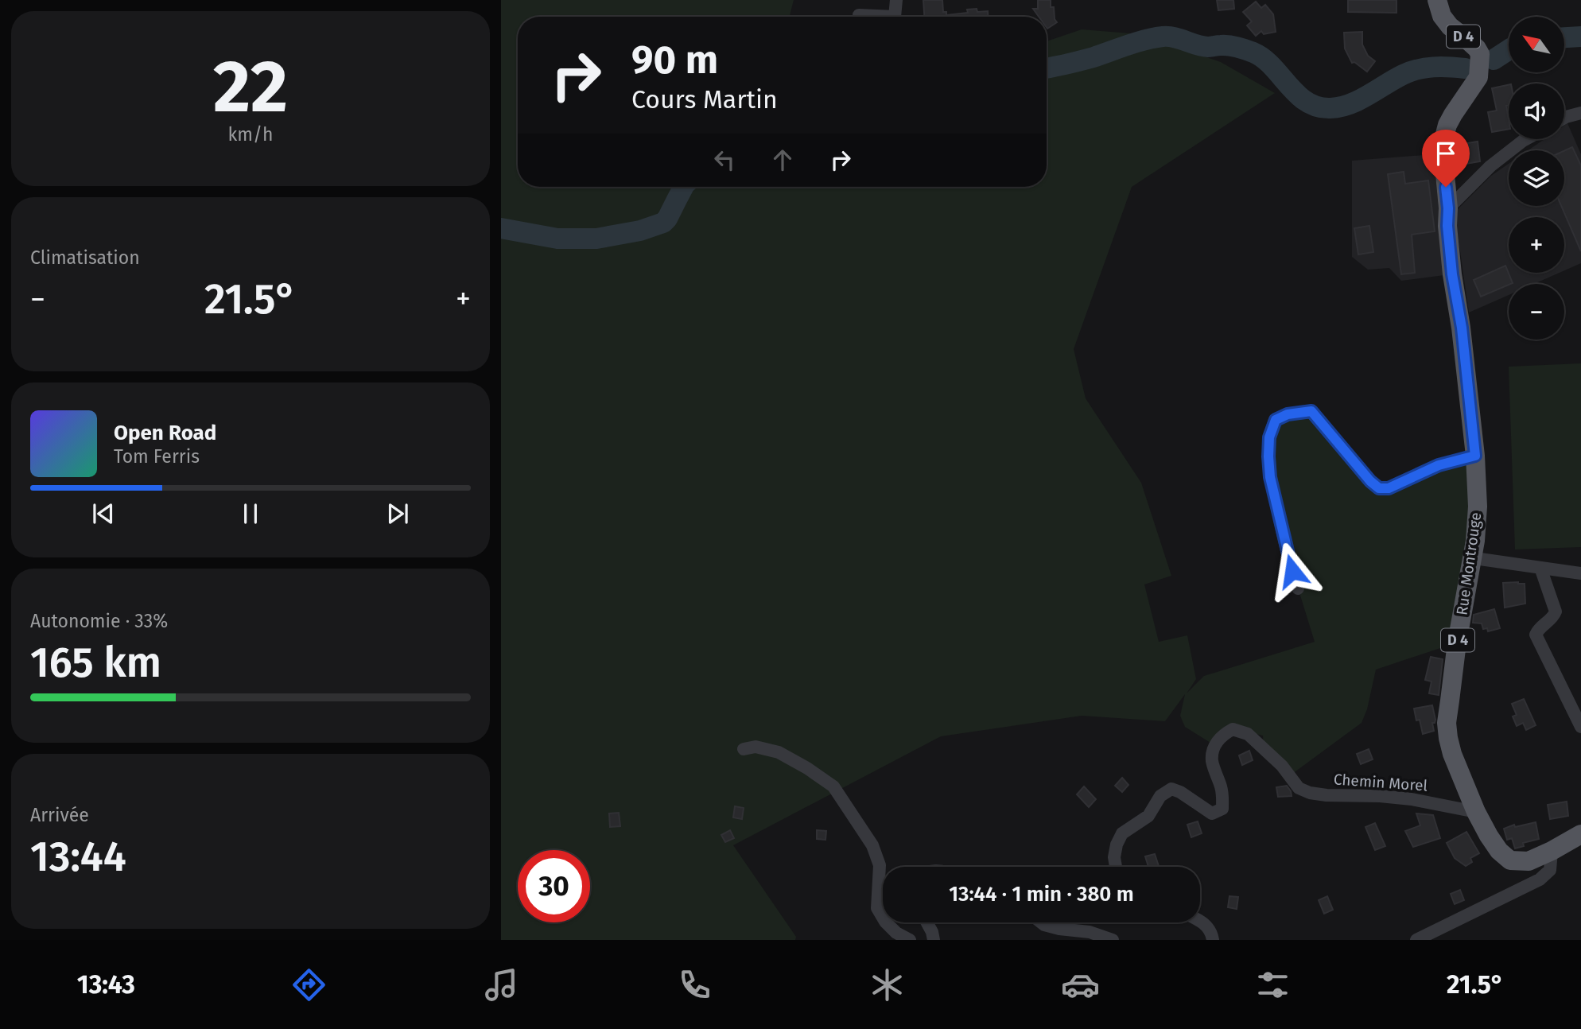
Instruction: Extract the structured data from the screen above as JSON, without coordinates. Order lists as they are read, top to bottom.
{
  "streets": {
    "main road": ["D 4", "Rue Montrouge"],
    "street": ["Chemin Morel"]
  },
  "crossings": [
    ["Rue Montrouge", "Chemin Morel"]
  ],
  "north": "top left",
  "page": {
    "tile": [
      ["22", "km/h"],
      "Climatisation",
      ["Autonomie · 33%", "165 km"],
      ["Arrivée", "13:44"]
    ],
    "map_buttons": ["+", "−"],
    "turn": ["90 m", "Cours Martin"],
    "heat": ["−", "21.5°", "+"],
    "song": ["Open Road", "Tom Ferris"],
    "limit": "30",
    "trip": "13:44 · 1 min · 380 m",
    "tabs": ["13:43", "21.5°"]
  }
}
